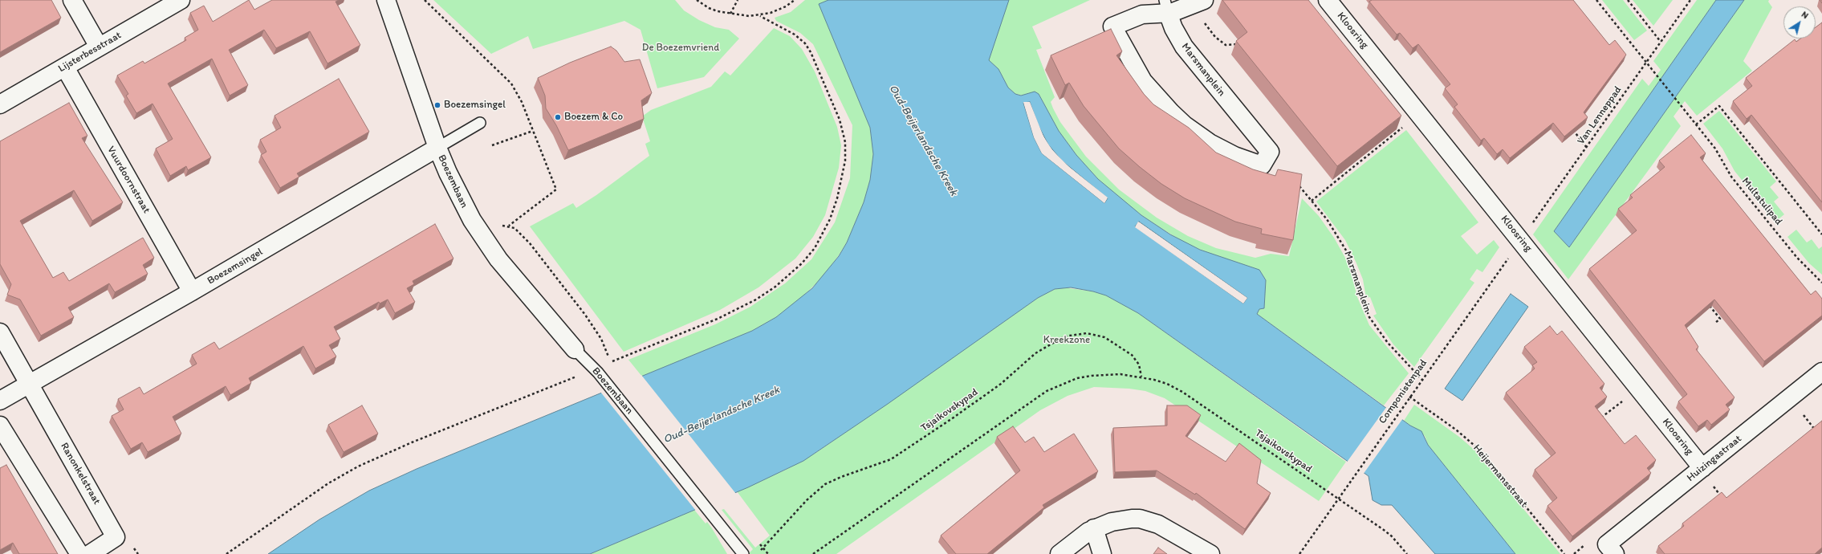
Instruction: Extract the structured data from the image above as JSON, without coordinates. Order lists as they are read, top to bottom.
{
  "streets": {
    "street": [
      "Kloosring",
      "Lijsterbesstraat",
      "Marsmanplein",
      "Vuurdoornstraat",
      "Boezembaan",
      "Boezemsingel",
      "Huizingastraat",
      "Ranonkelstraat"
    ],
    "path": [
      "Van Lenneppad",
      "Multatulipad",
      "Componistenpad",
      "Tsjaikovskypad",
      "Heijermansstraat"
    ]
  },
  "crossings": [
    ["Kloosring", "Van Lenneppad"],
    ["Kloosring", "Componistenpad"],
    ["Kloosring", "Huizingastraat"],
    ["Lijsterbesstraat", "Vuurdoornstraat"],
    ["Marsmanplein", "Componistenpad"],
    ["Van Lenneppad", "Multatulipad"],
    ["Van Lenneppad", "Componistenpad"],
    ["Vuurdoornstraat", "Boezemsingel"],
    ["Boezembaan", "Boezemsingel"],
    ["Boezemsingel", "Ranonkelstraat"],
    ["Componistenpad", "Tsjaikovskypad"],
    ["Componistenpad", "Heijermansstraat"]
  ],
  "water": ["Oud-Beijerlandsche Kreek"],
  "parks": ["De Boezemvriend", "Kreekzone"],
  "places": ["Boezemsingel", "Boezem & Co"],
  "north": "top right"
}
